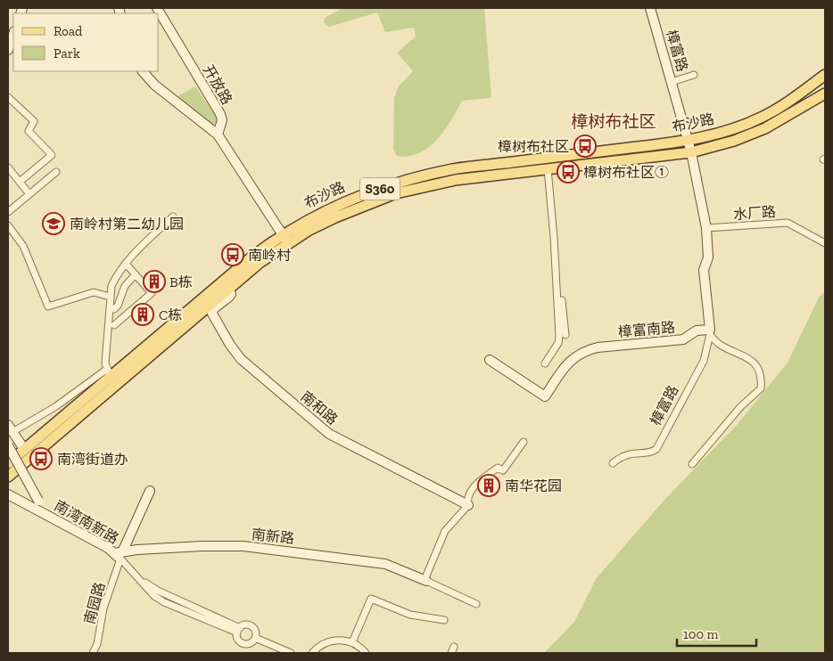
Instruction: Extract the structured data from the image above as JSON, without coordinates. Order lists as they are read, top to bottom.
{
  "streets": {
    "main road": ["布沙路", "S360"],
    "street": [
      "樟富路",
      "开放路",
      "水厂路",
      "樟富南路",
      "南和路",
      "南湾南新路",
      "南新路",
      "南园路"
    ]
  },
  "crossings": [
    ["樟富路", "布沙路"],
    ["樟富路", "樟富南路"],
    ["布沙路", "南和路"],
    ["南湾南新路", "南新路"],
    ["南湾南新路", "南园路"],
    ["南新路", "南园路"]
  ],
  "districts": ["樟树布社区"],
  "places": {
    "bus stop": [
      "樟树布社区",
      "樟树布社区①",
      "南岭村",
      "南湾街道办"
    ],
    "school or university": ["南岭村第二幼儿园"],
    "building": ["B栋", "C栋", "南华花园"]
  },
  "legend": ["Road", "Park"],
  "scale_bar": "100 m"
}
